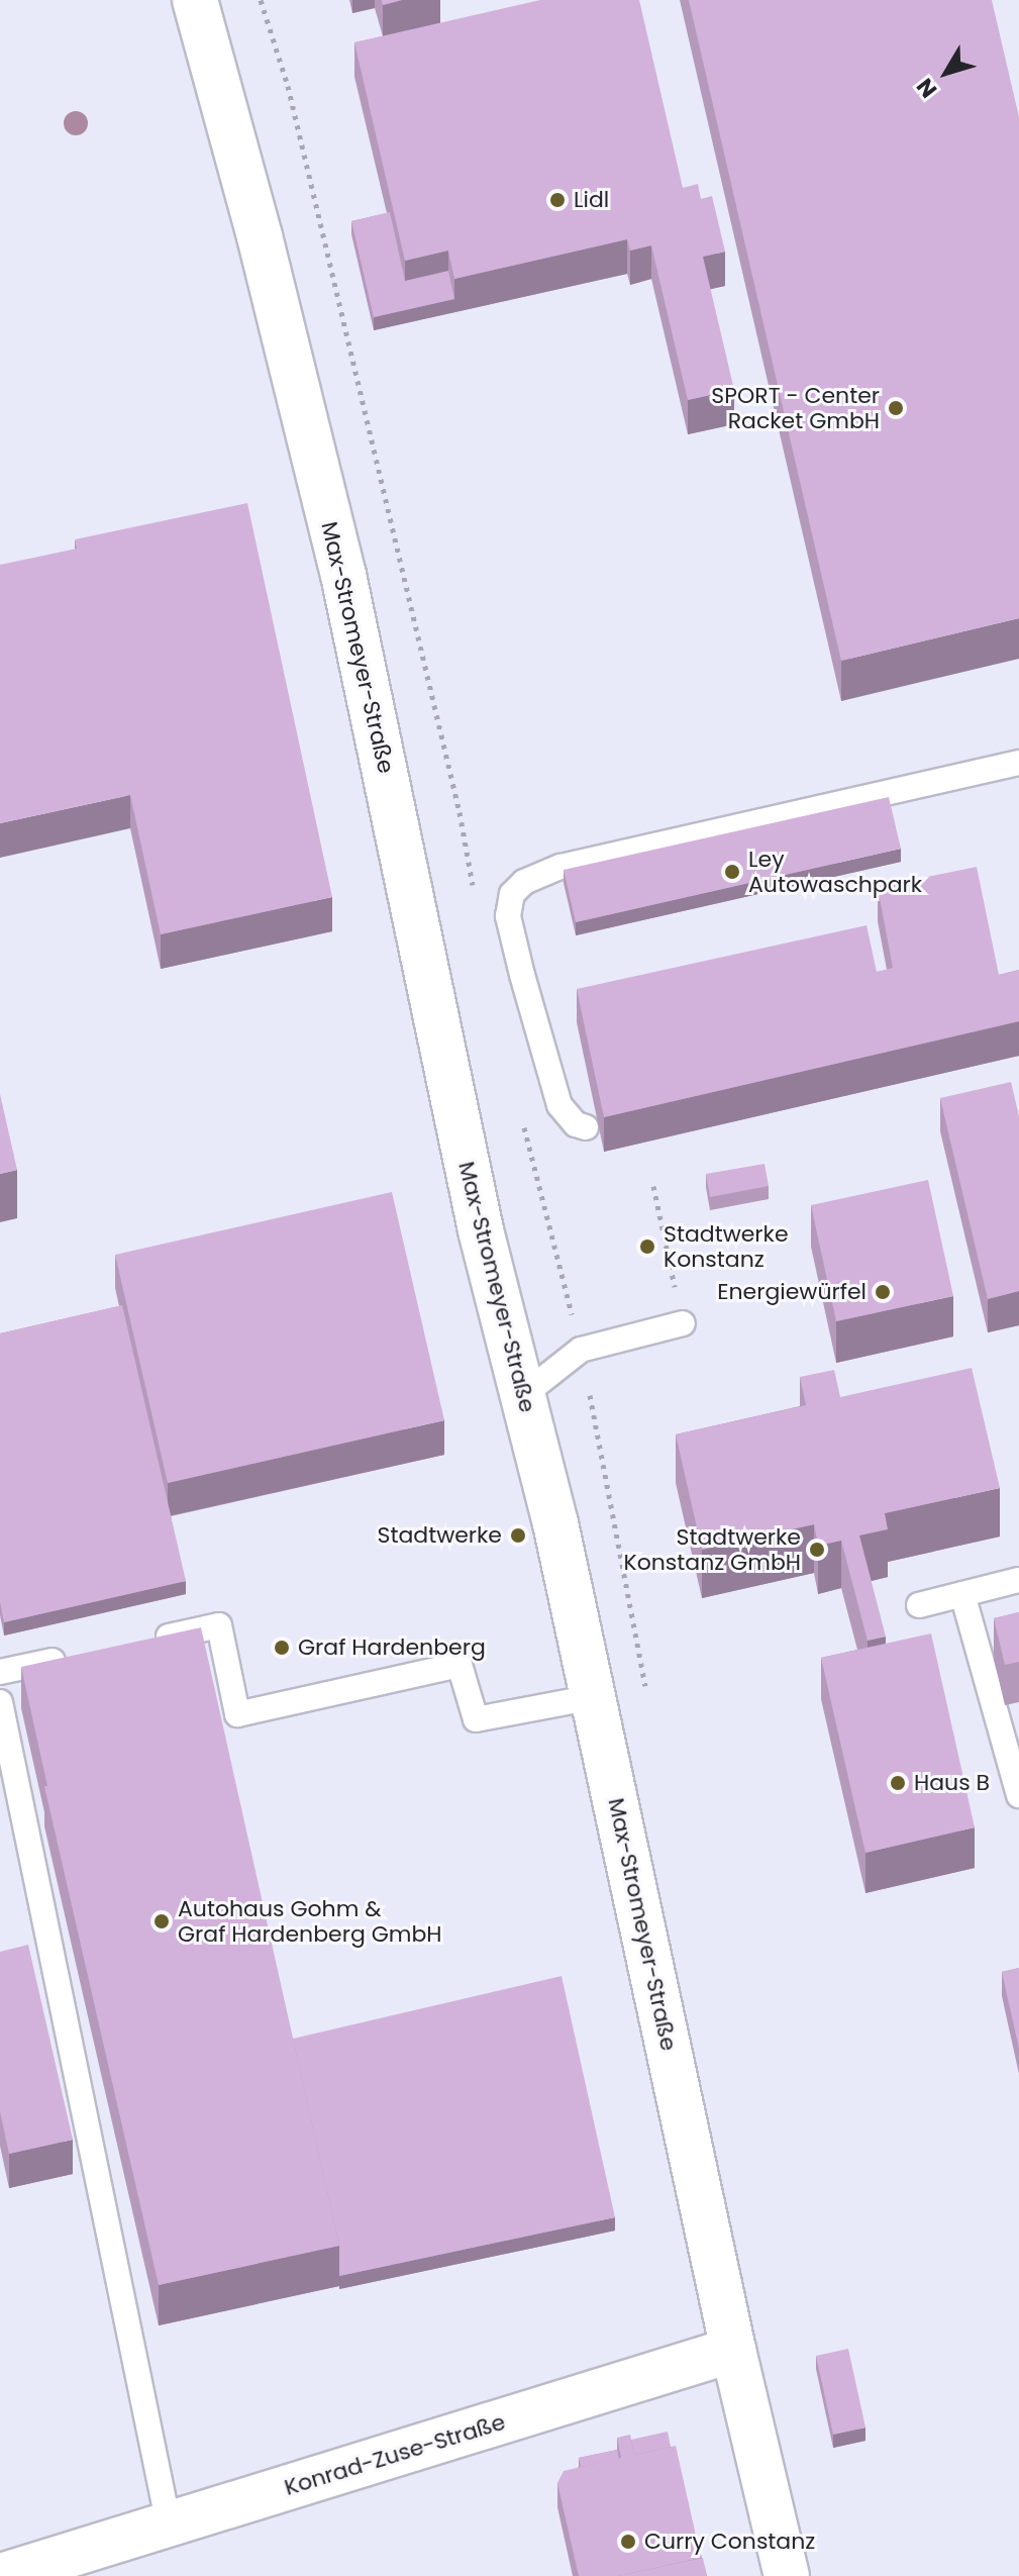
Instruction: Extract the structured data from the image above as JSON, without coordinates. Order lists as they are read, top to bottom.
{
  "streets": {
    "street": ["Max-Stromeyer-Straße", "Konrad-Zuse-Straße"]
  },
  "crossings": [
    ["Max-Stromeyer-Straße", "Konrad-Zuse-Straße"]
  ],
  "places": [
    "Lidl",
    "SPORT - Center Racket GmbH",
    "Ley Autowaschpark",
    "Stadtwerke Konstanz",
    "Energiewürfel",
    "Stadtwerke",
    "Stadtwerke Konstanz GmbH",
    "Graf Hardenberg",
    "Haus B",
    "Autohaus Gohm & Graf Hardenberg GmbH",
    "Curry Constanz"
  ],
  "north": "bottom left"
}
